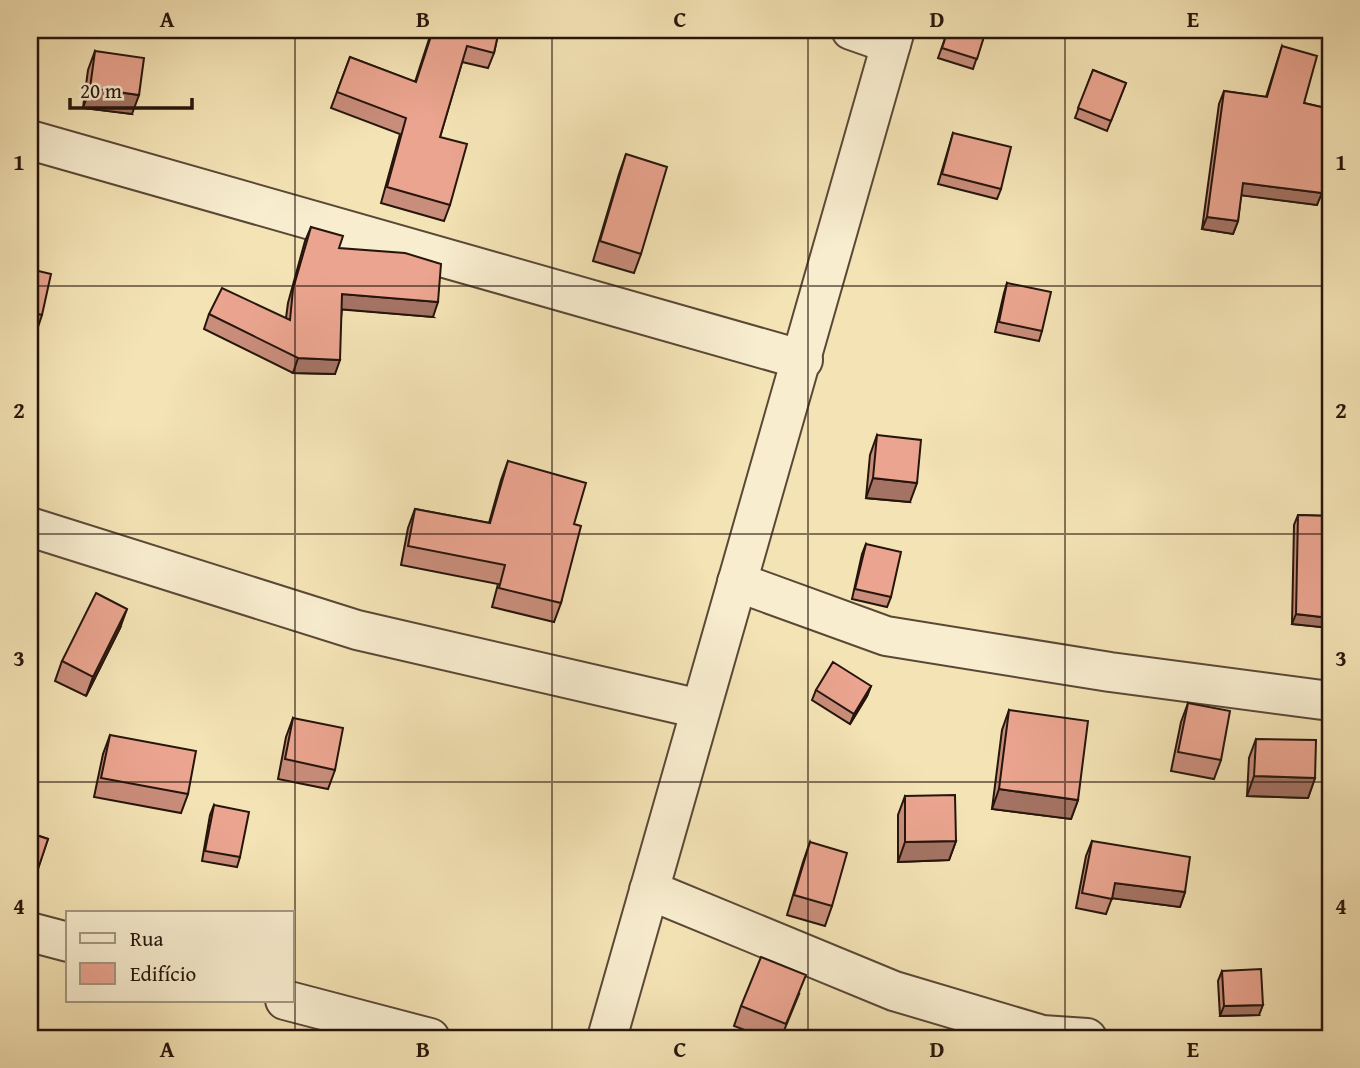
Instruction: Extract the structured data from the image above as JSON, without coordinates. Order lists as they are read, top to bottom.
{
  "legend": ["Rua", "Edifício"],
  "scale_bar": "20 m",
  "grid": {
    "columns": [
      "A",
      "B",
      "C",
      "D",
      "E"
    ],
    "rows": [
      "1",
      "2",
      "3",
      "4"
    ]
  }
}
